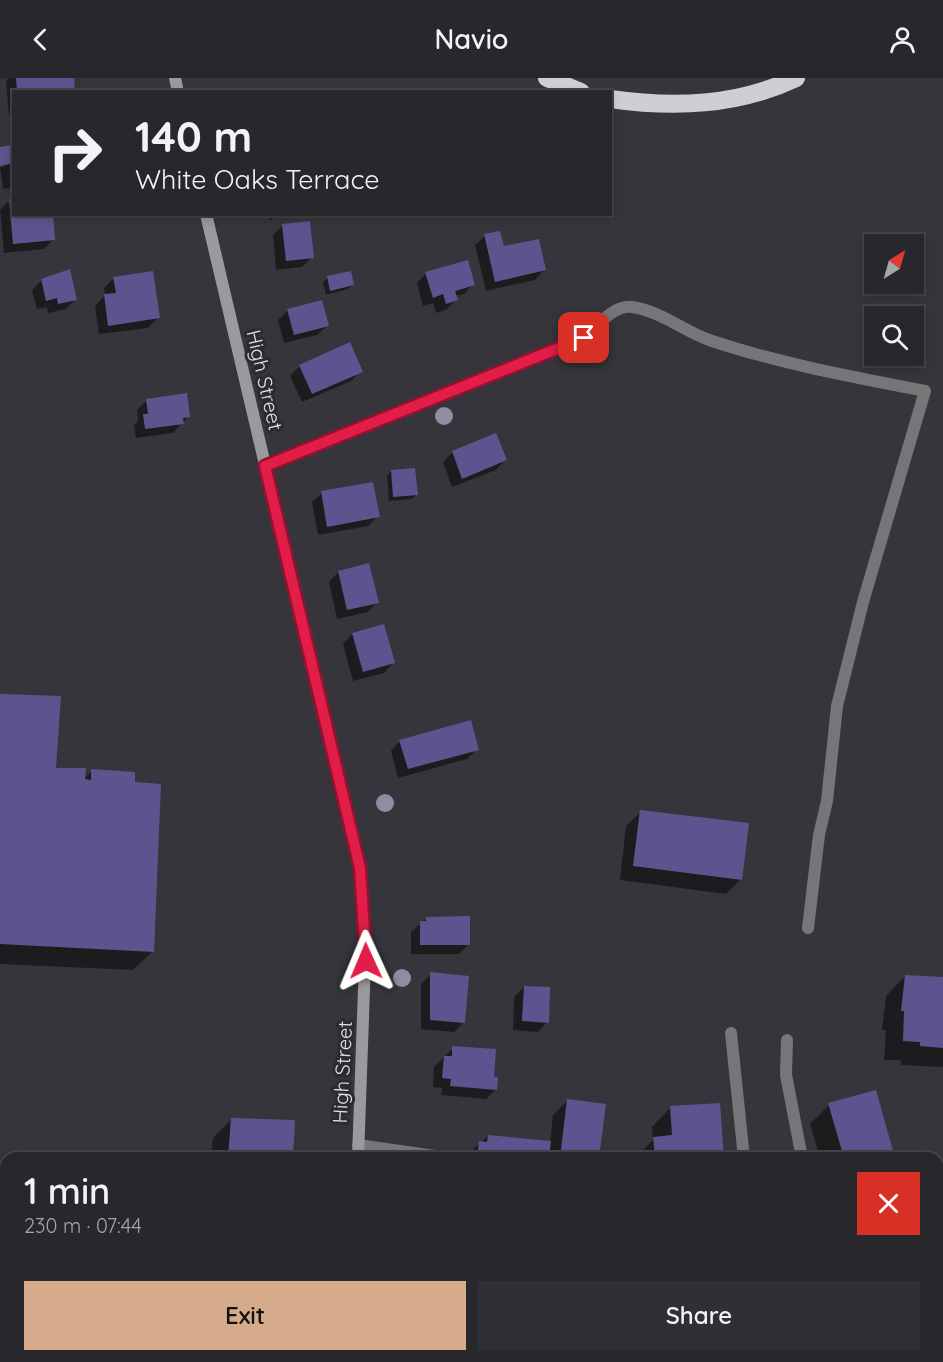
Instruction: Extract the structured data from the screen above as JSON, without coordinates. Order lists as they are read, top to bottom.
{
  "streets": {
    "main road": ["High Street"]
  },
  "north": "top right",
  "page": {
    "header": "Navio",
    "turn": ["140 m", "White Oaks Terrace"],
    "heading": ["1 min", "230 m · 07:44"],
    "buttons": ["Exit", "Share"]
  }
}
